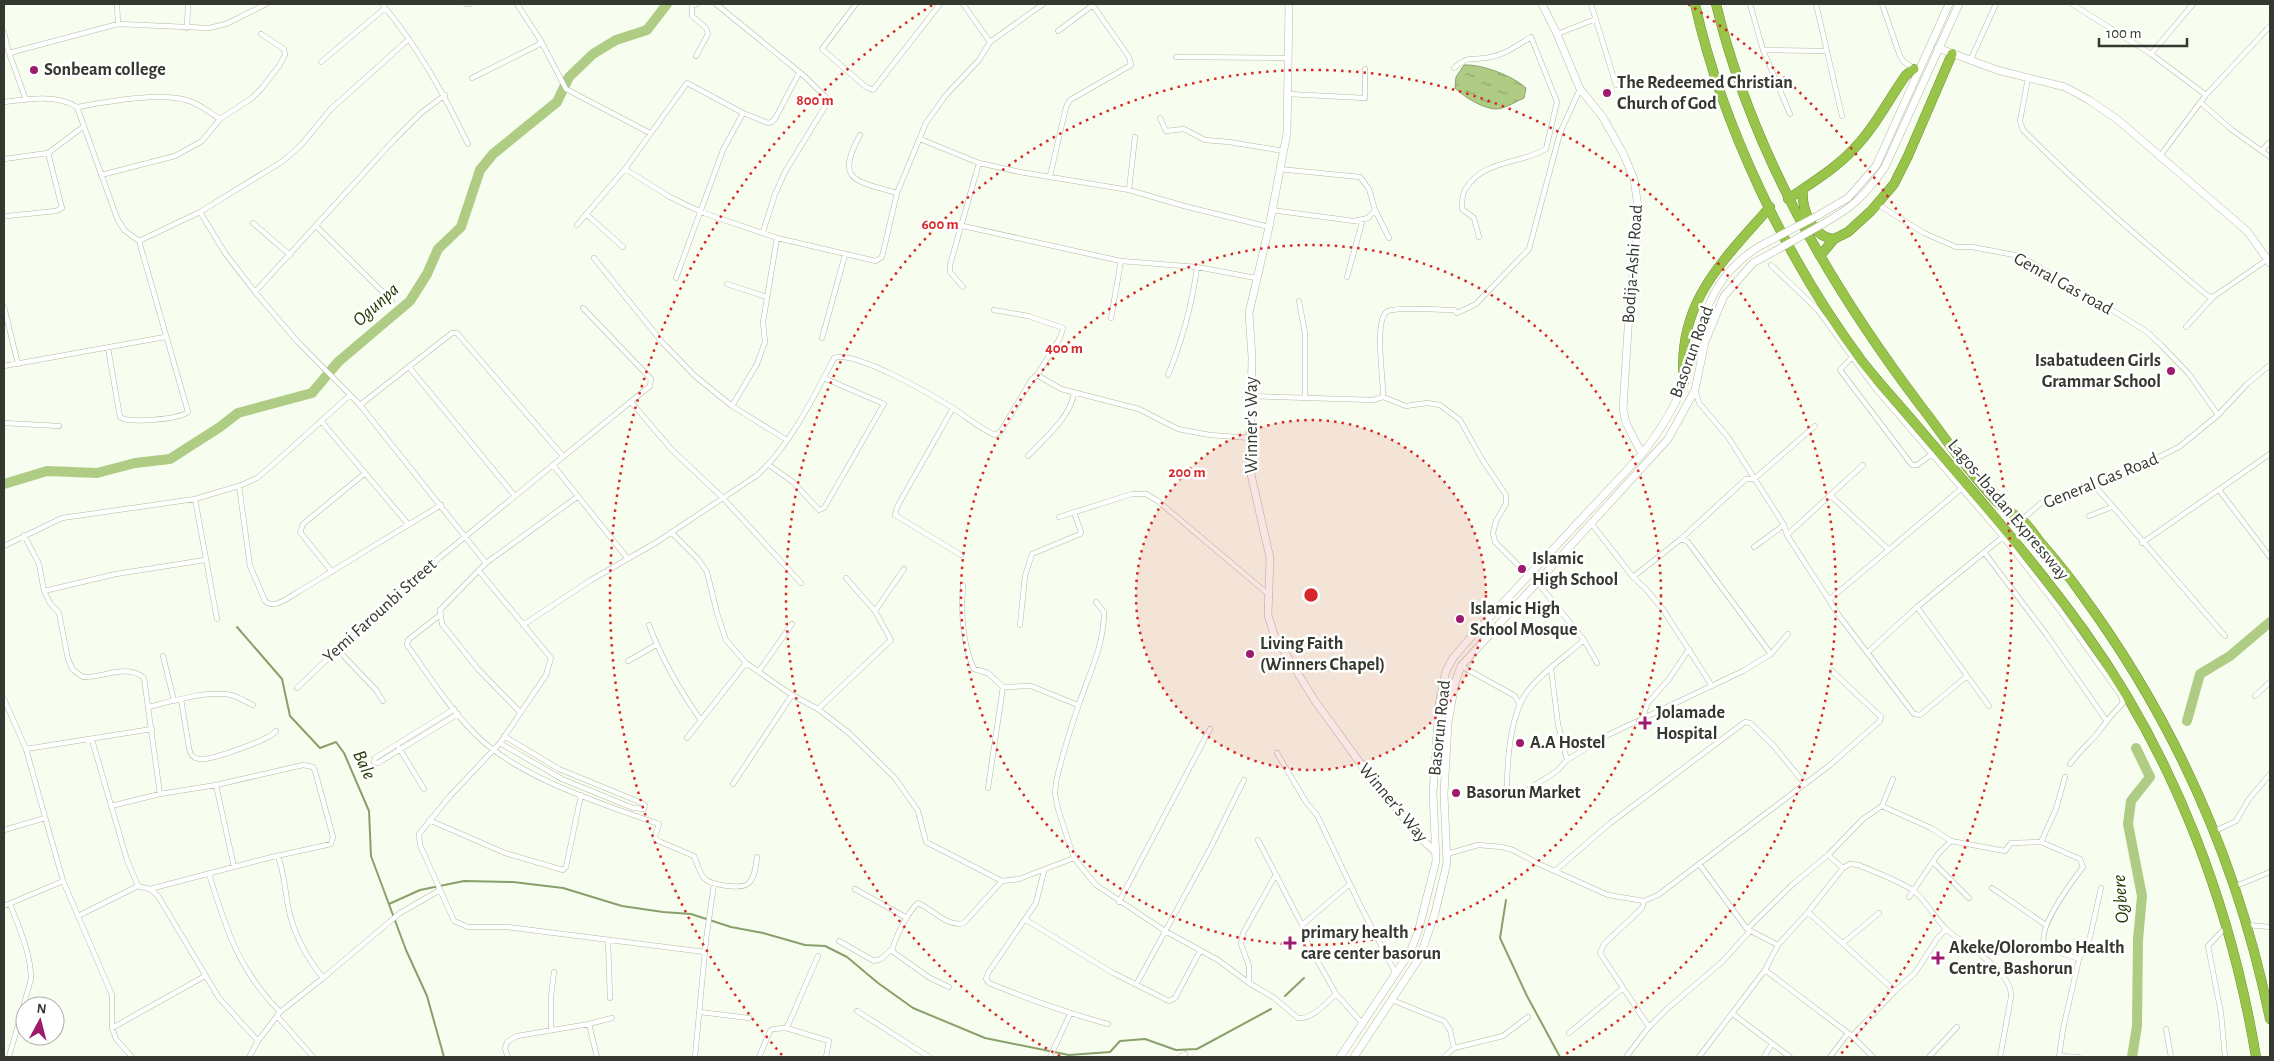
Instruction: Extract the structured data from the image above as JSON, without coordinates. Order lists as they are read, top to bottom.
{
  "streets": {
    "highway": ["Lagos-Ibadan Expressway"],
    "main road": ["Bodija-Ashi Road", "Basorun Road", "Winner's Way"],
    "street": ["Genral Gas road", "General Gas Road", "Yemi Farounbi Street"]
  },
  "crossings": [
    ["Bodija-Ashi Road", "Basorun Road"],
    ["Genral Gas road", "General Gas Road"],
    ["Basorun Road", "Winner's Way"],
    ["General Gas Road", "Lagos-Ibadan Expressway"]
  ],
  "water": ["Ogunpa", "Bale", "Ogbere"],
  "places": {
    "other": [
      "Sonbeam college",
      "The Redeemed Christian Church of God",
      "Isabatudeen Girls Grammar School",
      "Islamic High School",
      "Islamic High School Mosque",
      "Living Faith (Winners Chapel)",
      "A.A Hostel",
      "Basorun Market"
    ],
    "health": ["Jolamade Hospital", "primary health care center basorun", "Akeke/Olorombo Health Centre, Bashorun"]
  },
  "scale_bar": "100 m",
  "north": "top",
  "rings": [
    "800 m",
    "600 m",
    "400 m",
    "200 m"
  ]
}
